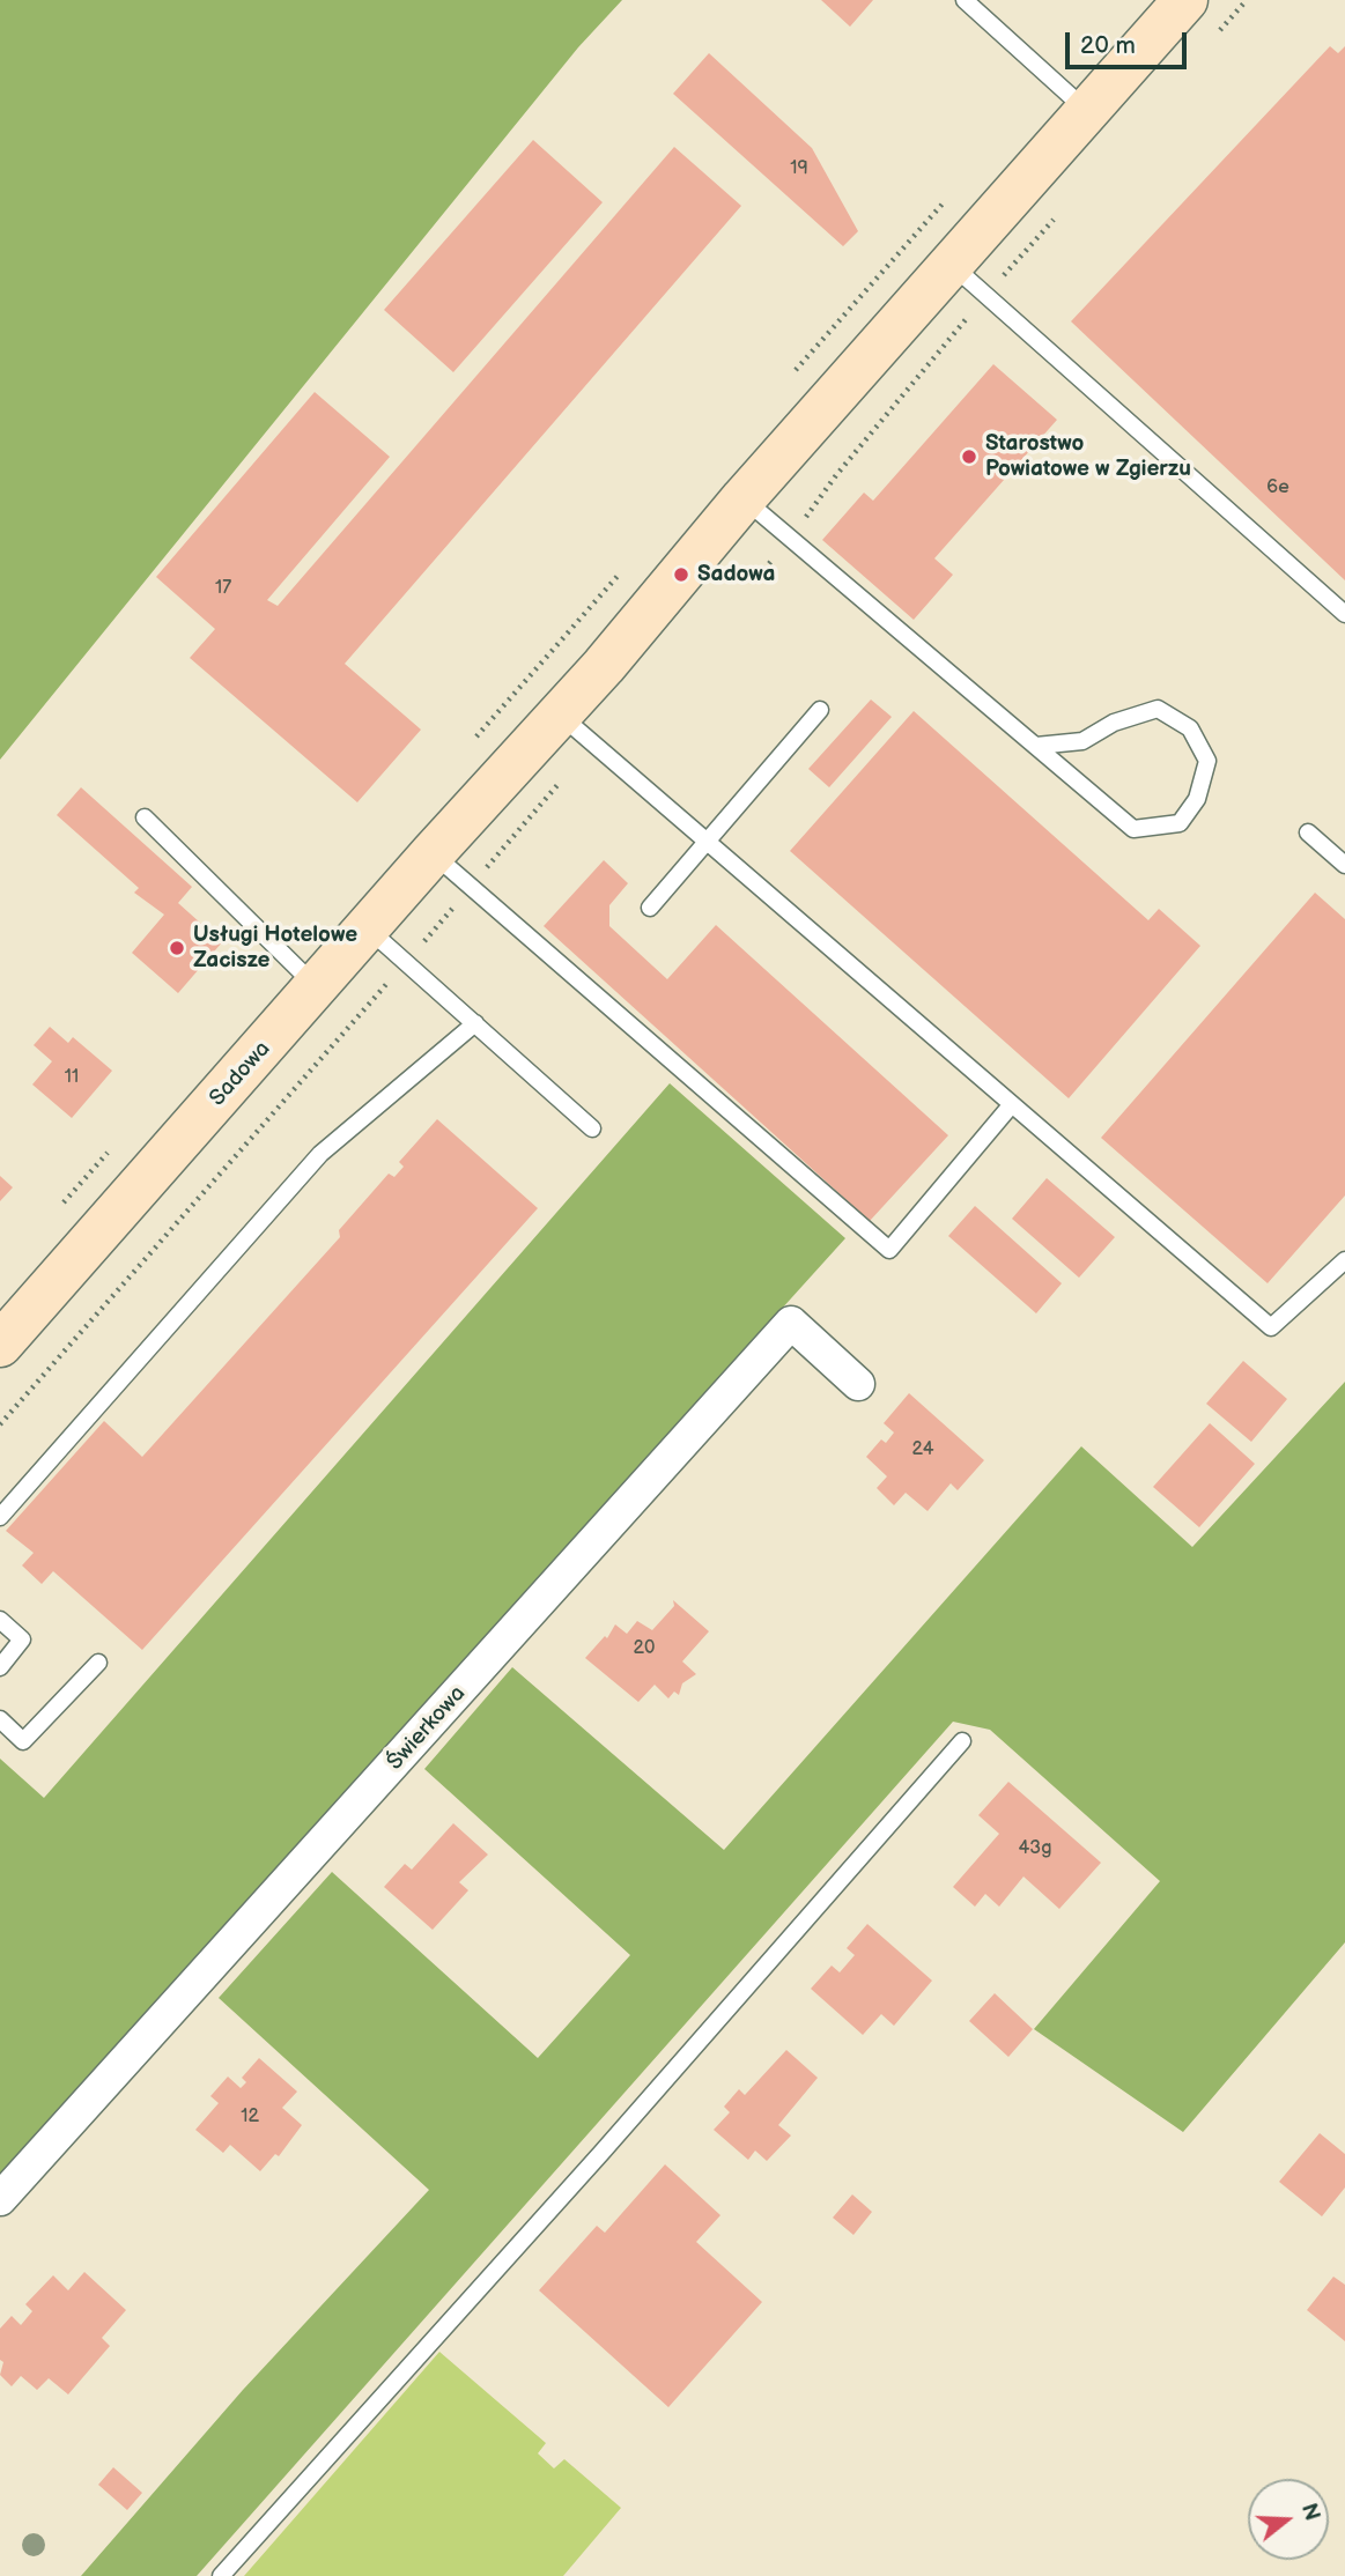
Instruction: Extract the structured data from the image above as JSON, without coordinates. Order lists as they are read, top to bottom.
{
  "streets": {
    "street": ["Sadowa", "Świerkowa"]
  },
  "places": ["Starostwo Powiatowe w Zgierzu", "Sadowa", "Usługi Hotelowe Zacisze"],
  "house_numbers": [
    "19",
    "6e",
    "17",
    "11",
    "24",
    "20",
    "43g",
    "12"
  ],
  "scale_bar": "20 m",
  "north": "right"
}
